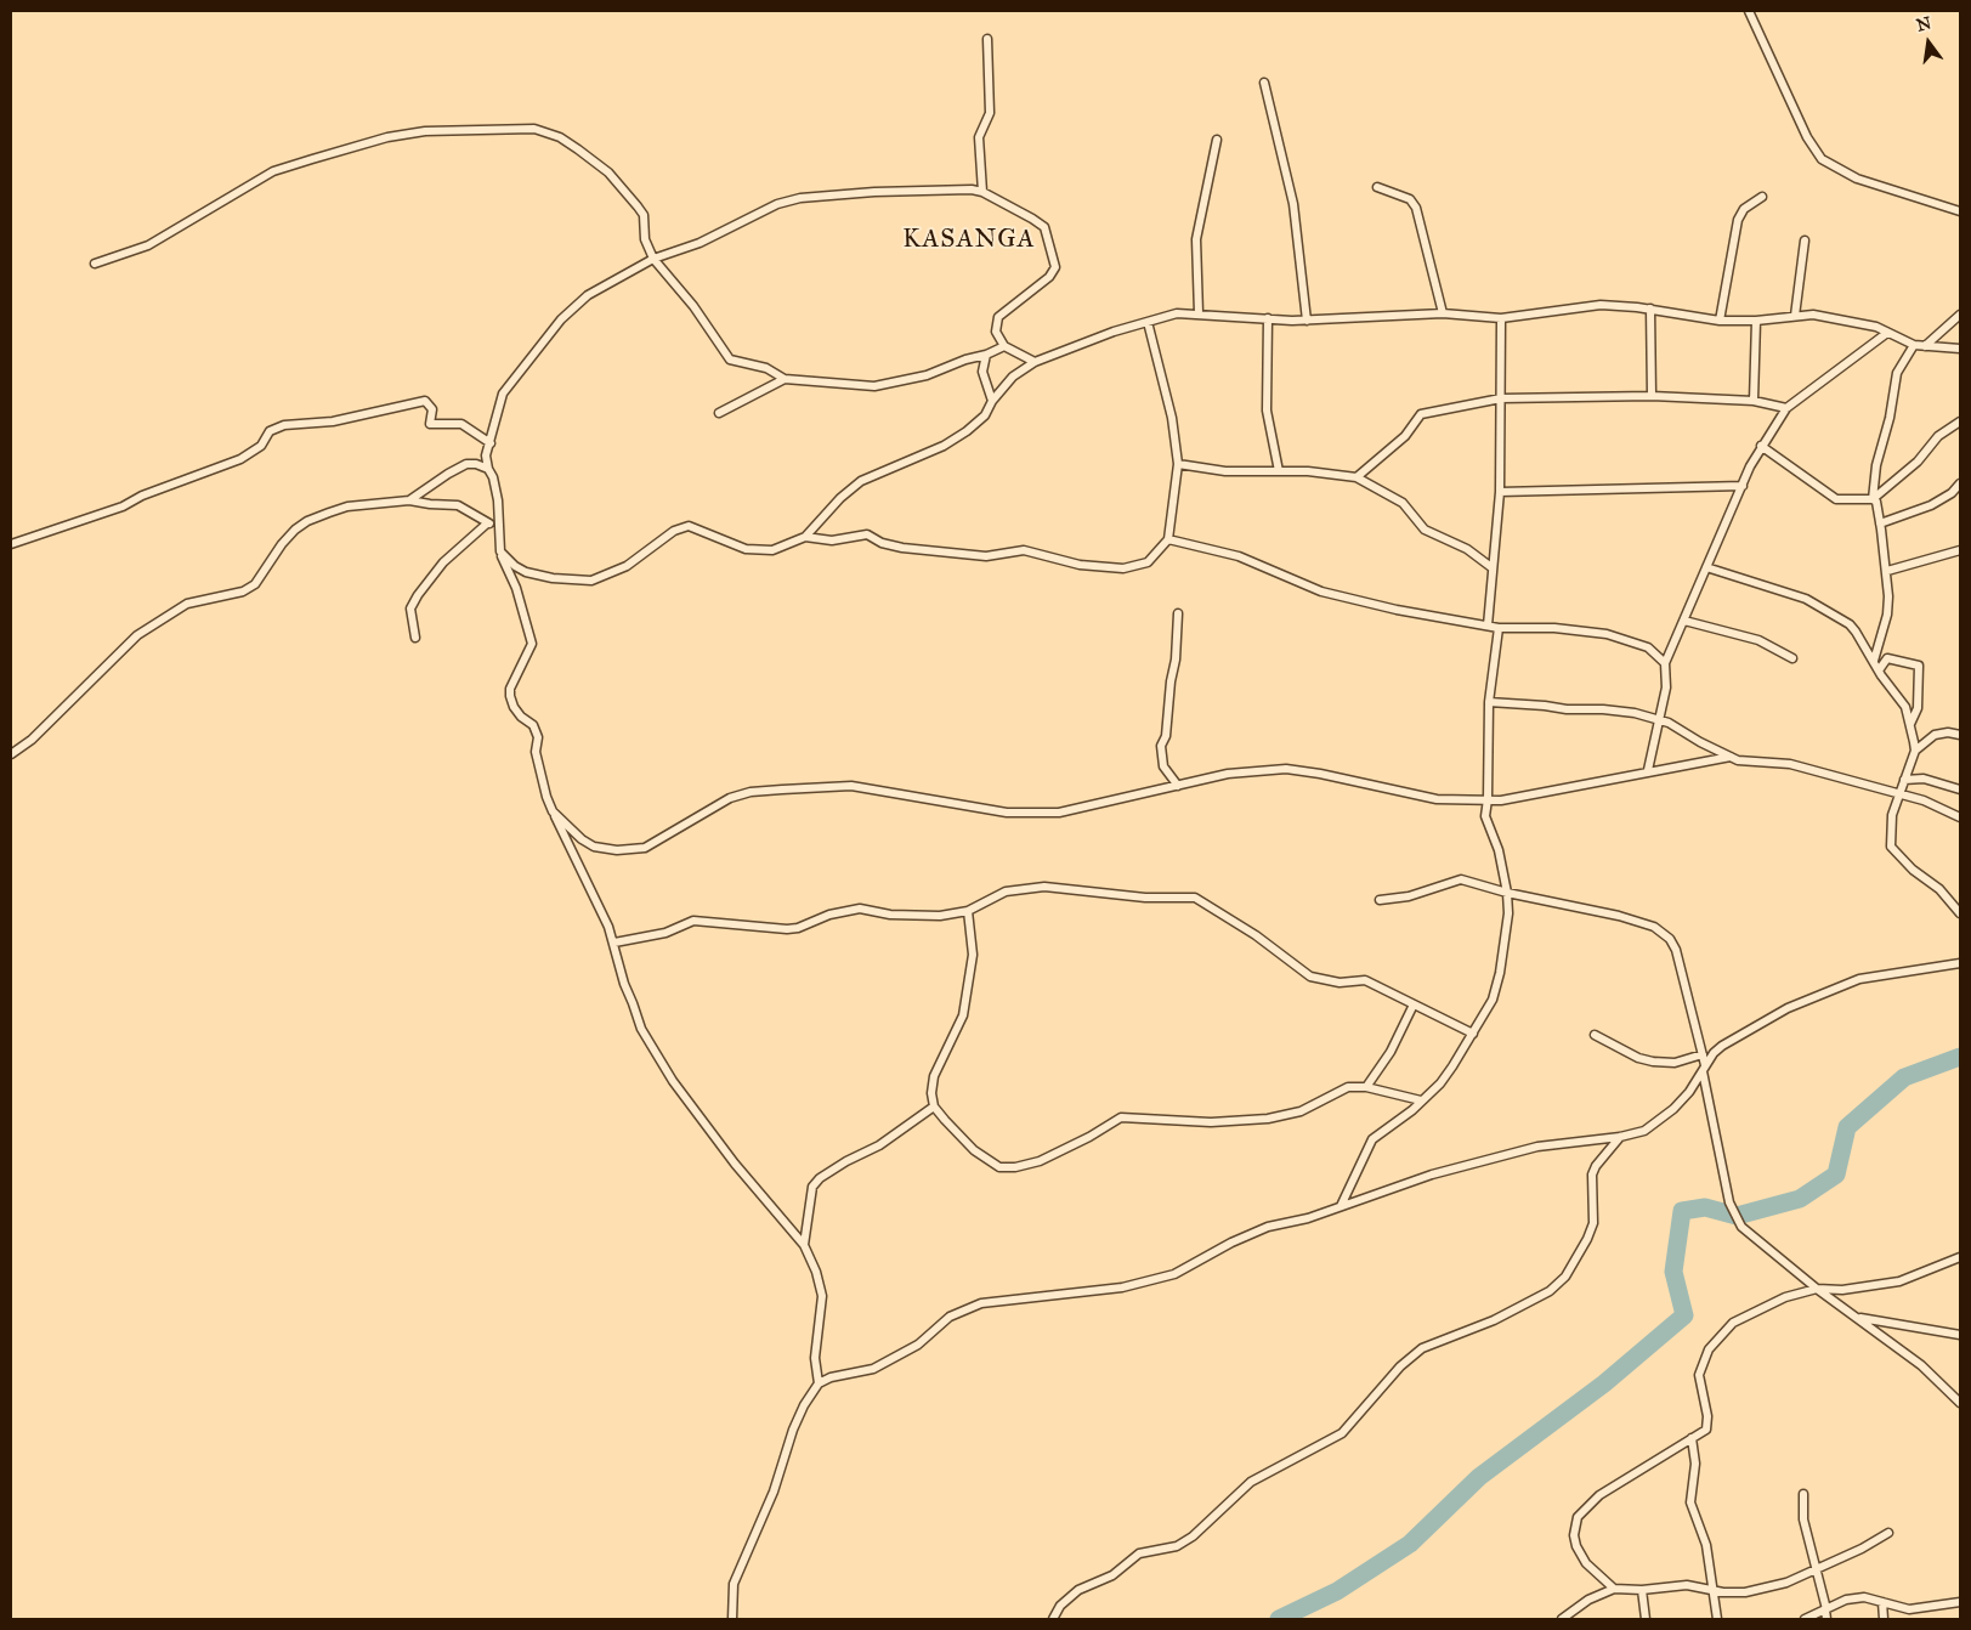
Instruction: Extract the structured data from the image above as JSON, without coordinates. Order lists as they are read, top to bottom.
{
  "districts": ["KASANGA"],
  "north": "top"
}
